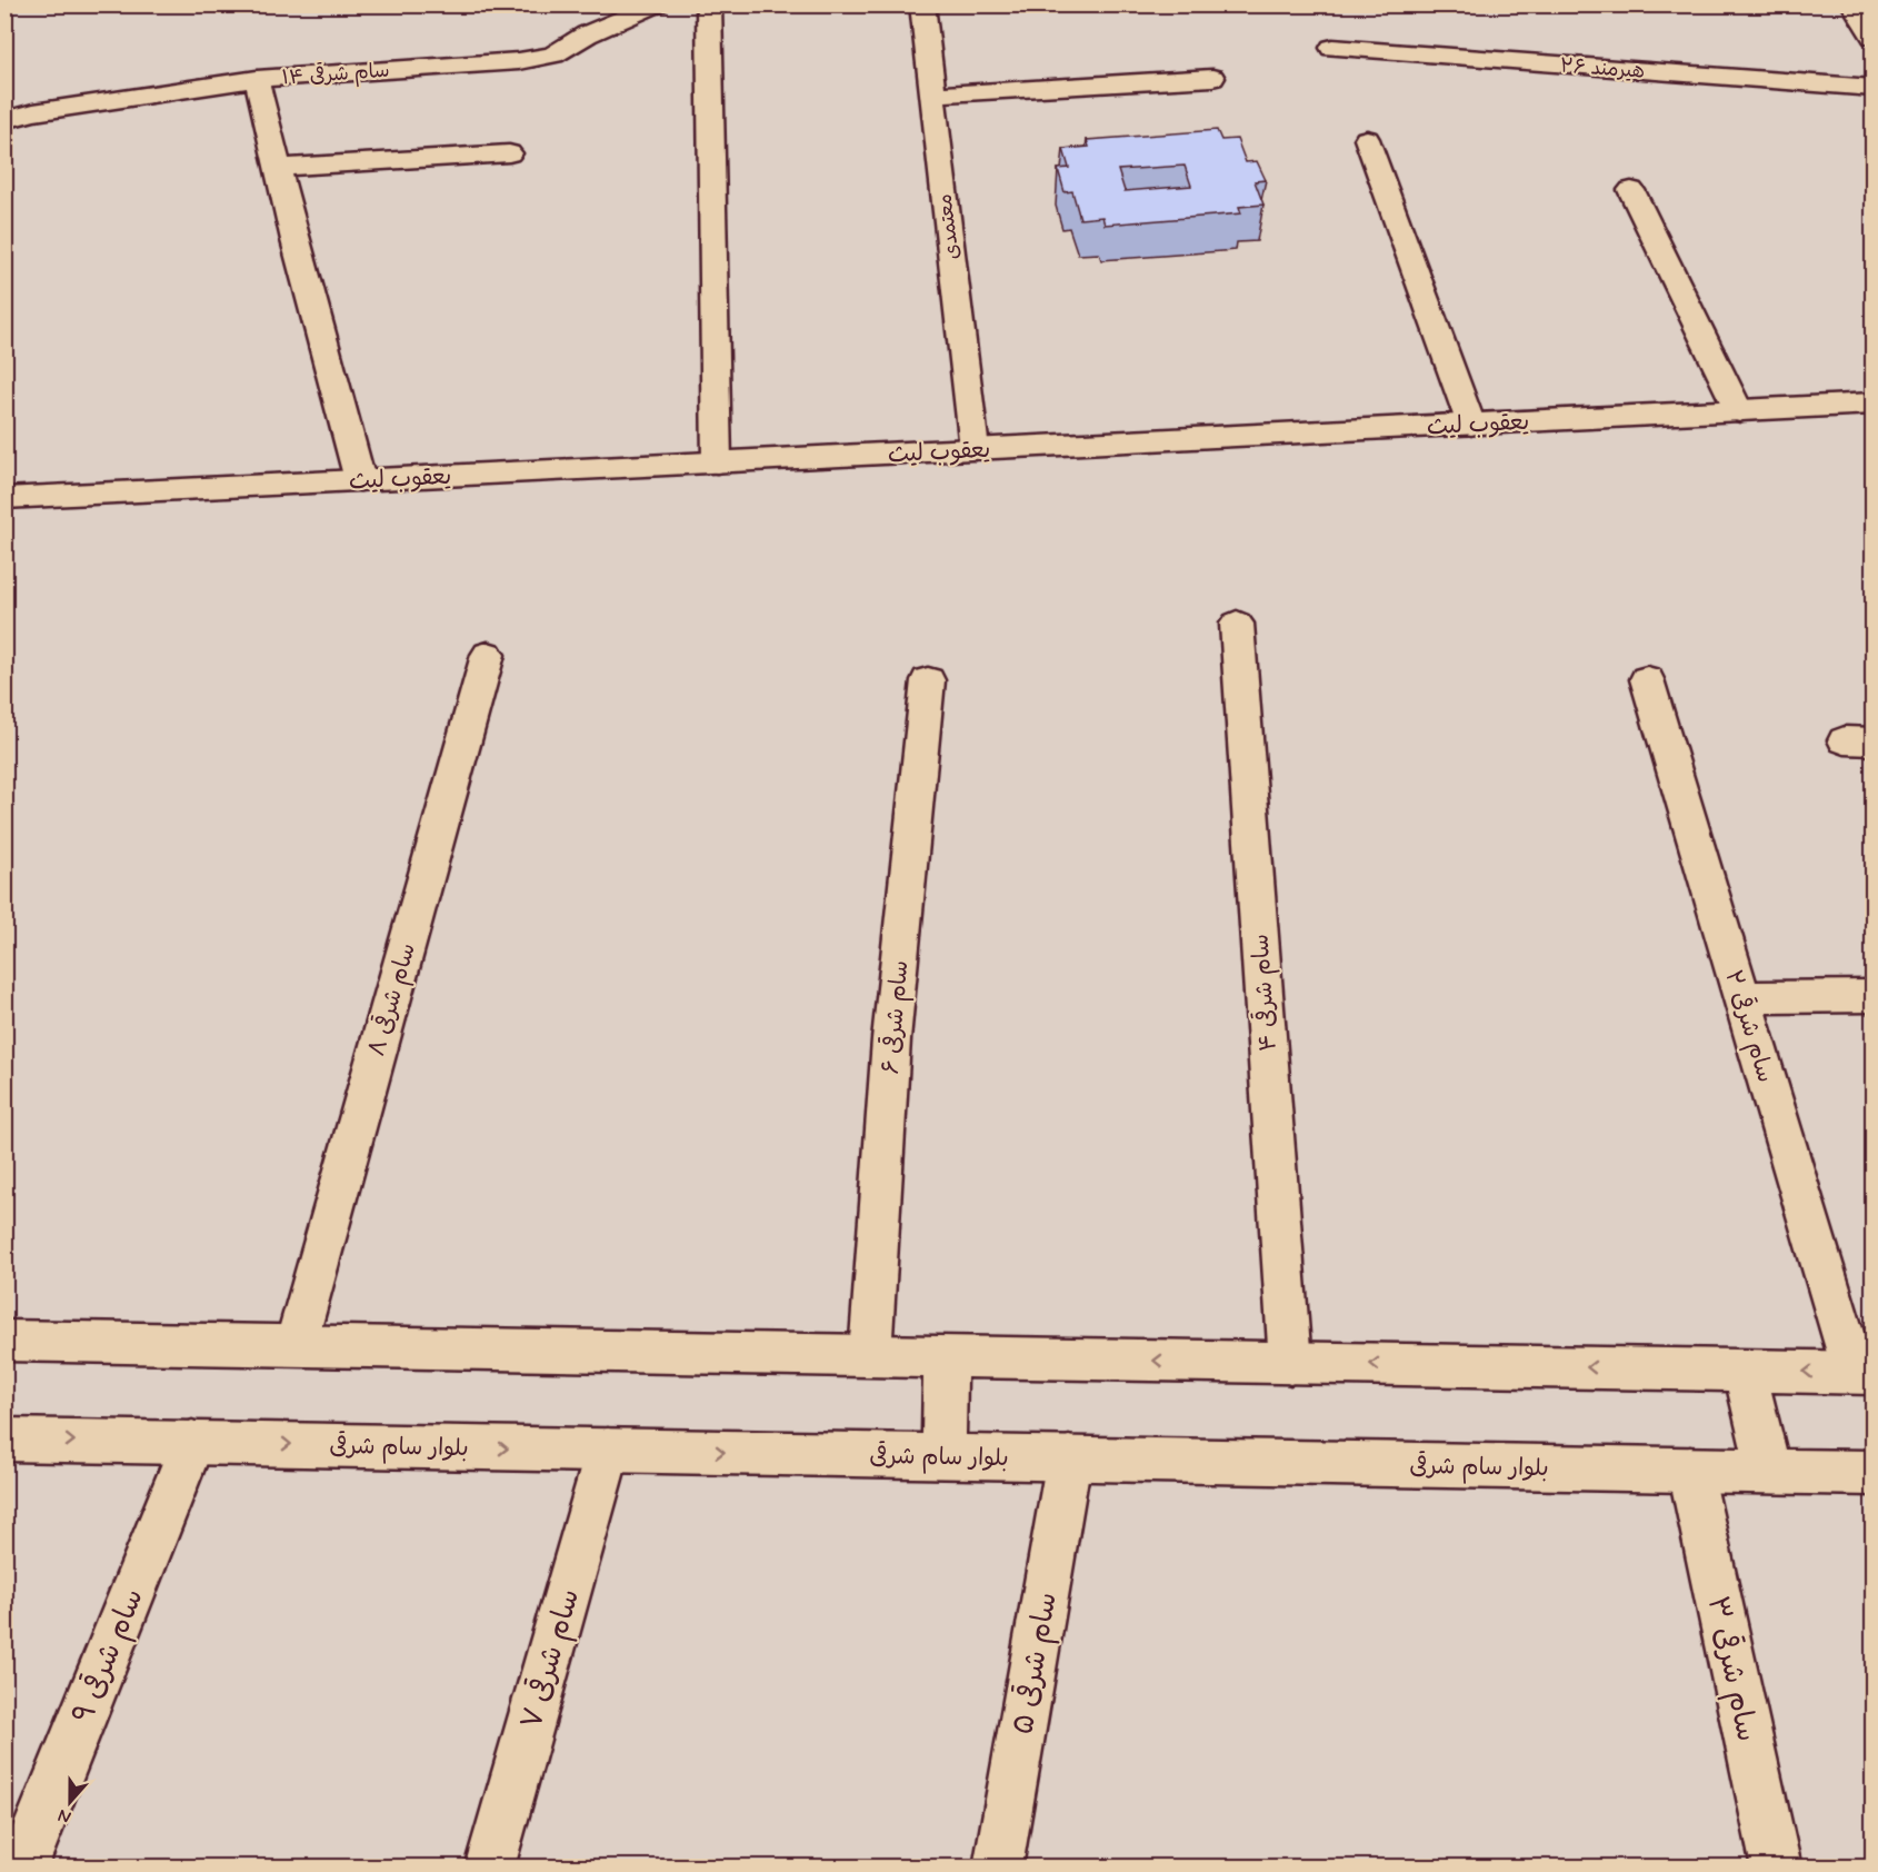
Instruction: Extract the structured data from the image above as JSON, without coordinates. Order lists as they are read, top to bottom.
{
  "streets": {
    "street": [
      "هیرمند ۲۶",
      "سام شرقی ۱۴",
      "معتمدی",
      "یعقوب لیث",
      "سام شرقی ۴",
      "سام شرقی ۸",
      "سام شرقی ۶",
      "سام شرقی ۲",
      "بلوار سام شرقی",
      "سام شرقی ۹",
      "سام شرقی ۷",
      "سام شرقی ۵",
      "سام شرقی ۳"
    ]
  },
  "crossings": [
    ["معتمدی", "یعقوب لیث"],
    ["بلوار سام شرقی", "سام شرقی ۹"],
    ["بلوار سام شرقی", "سام شرقی ۷"],
    ["بلوار سام شرقی", "سام شرقی ۵"],
    ["بلوار سام شرقی", "سام شرقی ۳"]
  ],
  "north": "bottom"
}
